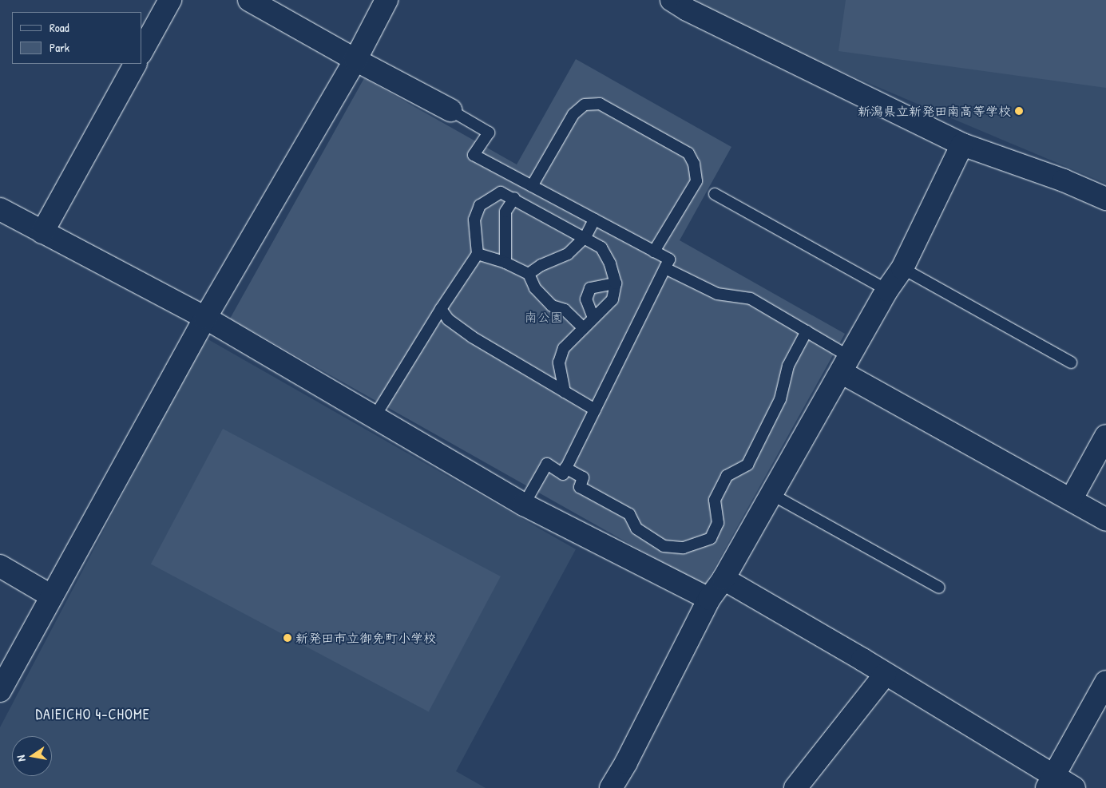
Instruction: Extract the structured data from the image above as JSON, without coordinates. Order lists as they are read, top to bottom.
{
  "districts": ["DAIEICHO 4-CHOME"],
  "parks": ["南公園"],
  "places": ["新潟県立新発田南高等学校", "新発田市立御免町小学校"],
  "legend": ["Road", "Park"],
  "north": "left"
}
